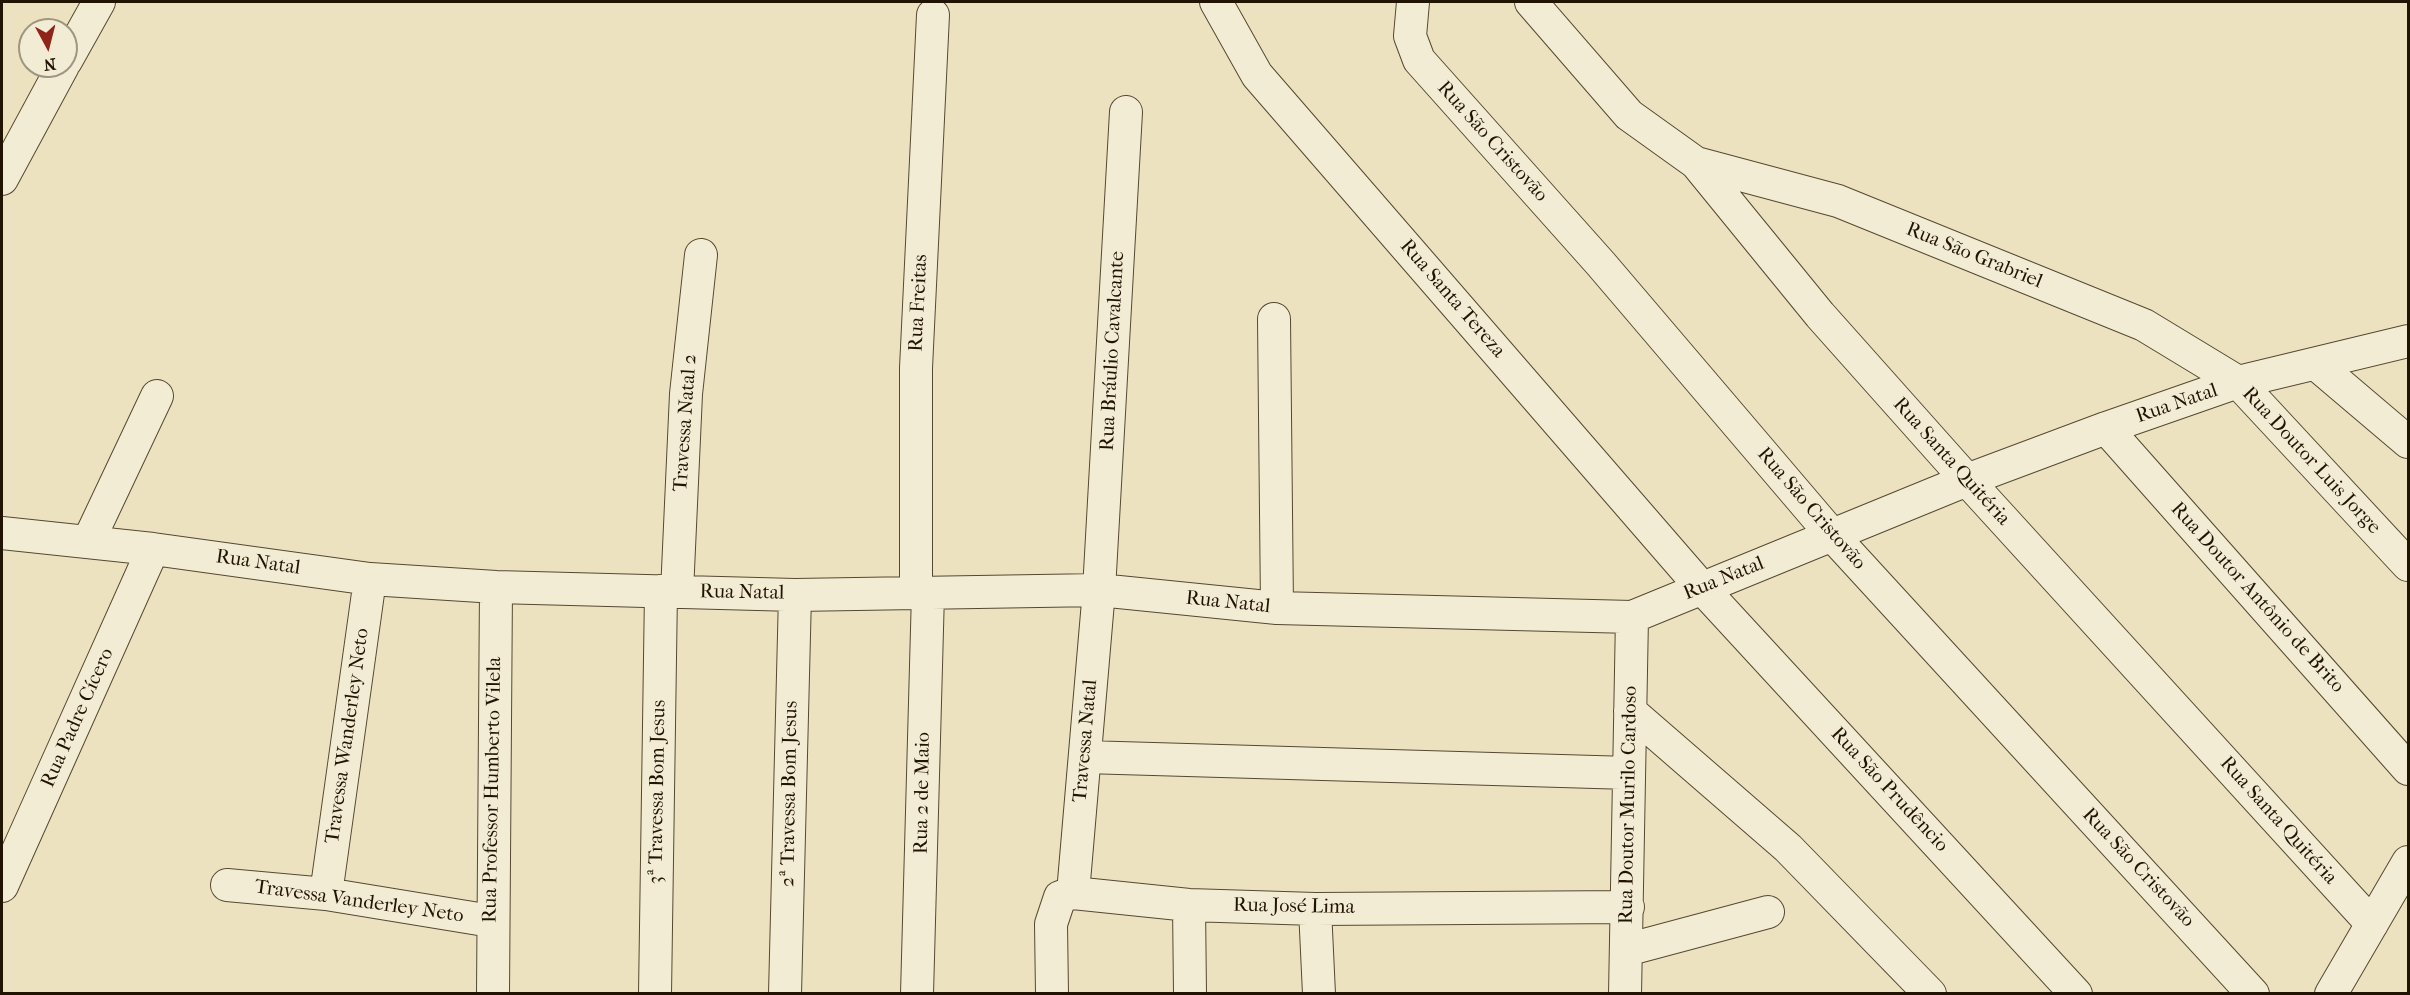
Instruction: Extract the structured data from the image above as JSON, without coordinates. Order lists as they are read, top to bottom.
{
  "streets": {
    "street": [
      "Rua São Cristovão",
      "Rua São Grabriel",
      "Rua Santa Tereza",
      "Rua Freitas",
      "Rua Bráulio Cavalcante",
      "Rua Natal",
      "Travessa Natal 2",
      "Rua Doutor Luis Jorge",
      "Rua Santa Quitéria",
      "Rua Doutor Antônio de Brito",
      "Rua Padre Cícero",
      "Travessa Wanderley Neto",
      "Travessa Natal",
      "Rua Professor Humberto Vilela",
      "Rua São Prudêncio",
      "3ª Travessa Bom Jesus",
      "Rua 2 de Maio",
      "2ª Travessa Bom Jesus",
      "Rua Doutor Murilo Cardoso",
      "Travessa Vanderley Neto",
      "Rua José Lima"
    ]
  },
  "crossings": [
    ["Rua São Cristovão", "Rua Natal"],
    ["Rua São Grabriel", "Rua Natal"],
    ["Rua São Grabriel", "Rua Doutor Luis Jorge"],
    ["Rua São Grabriel", "Rua Santa Quitéria"],
    ["Rua Santa Tereza", "Rua Natal"],
    ["Rua Santa Tereza", "Rua São Prudêncio"],
    ["Rua Freitas", "Rua Natal"],
    ["Rua Freitas", "Rua 2 de Maio"],
    ["Rua Bráulio Cavalcante", "Rua Natal"],
    ["Rua Bráulio Cavalcante", "Travessa Natal"],
    ["Rua Natal", "Travessa Natal 2"],
    ["Rua Natal", "Rua Doutor Luis Jorge"],
    ["Rua Natal", "Rua Santa Quitéria"],
    ["Rua Natal", "Rua Doutor Antônio de Brito"],
    ["Rua Natal", "Rua Padre Cícero"],
    ["Rua Natal", "Travessa Wanderley Neto"],
    ["Rua Natal", "Travessa Natal"],
    ["Rua Natal", "Rua Professor Humberto Vilela"],
    ["Rua Natal", "Rua São Prudêncio"],
    ["Rua Natal", "3ª Travessa Bom Jesus"],
    ["Rua Natal", "Rua 2 de Maio"],
    ["Rua Natal", "2ª Travessa Bom Jesus"],
    ["Rua Natal", "Rua Doutor Murilo Cardoso"],
    ["Travessa Natal 2", "3ª Travessa Bom Jesus"],
    ["Travessa Wanderley Neto", "Travessa Vanderley Neto"],
    ["Travessa Natal", "Rua José Lima"],
    ["Rua Professor Humberto Vilela", "Travessa Vanderley Neto"],
    ["Rua Doutor Murilo Cardoso", "Rua José Lima"]
  ],
  "north": "bottom"
}
